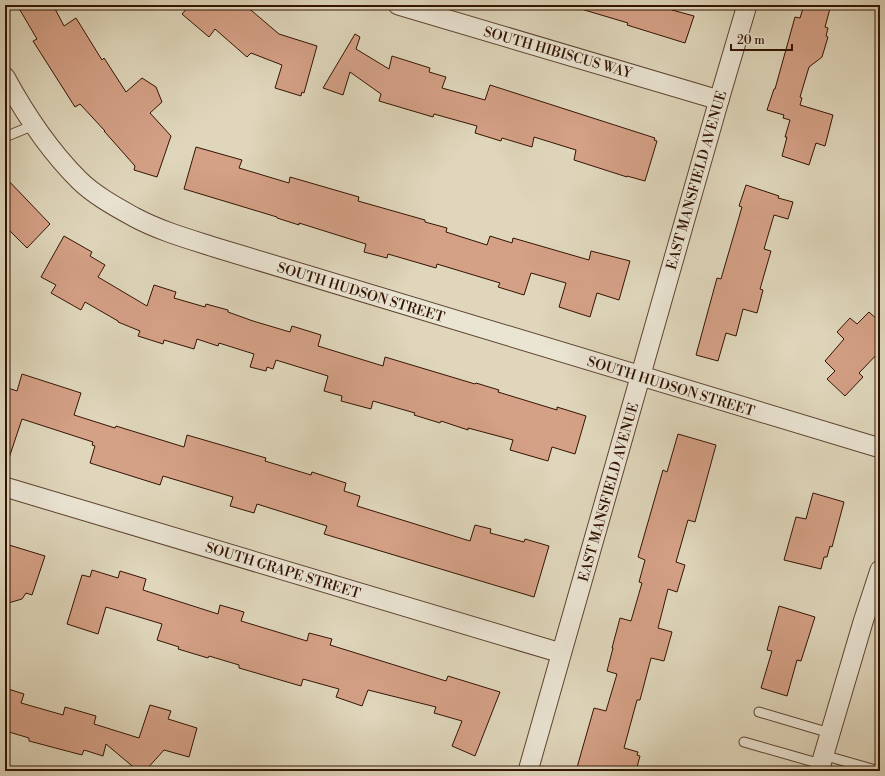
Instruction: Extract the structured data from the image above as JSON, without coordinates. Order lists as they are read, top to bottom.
{
  "streets": {
    "street": [
      "SOUTH HIBISCUS WAY",
      "EAST MANSFIELD AVENUE",
      "SOUTH HUDSON STREET",
      "SOUTH GRAPE STREET"
    ]
  },
  "crossings": [
    ["SOUTH HIBISCUS WAY", "EAST MANSFIELD AVENUE"],
    ["EAST MANSFIELD AVENUE", "SOUTH HUDSON STREET"],
    ["EAST MANSFIELD AVENUE", "SOUTH GRAPE STREET"]
  ],
  "scale_bar": "20 m"
}
